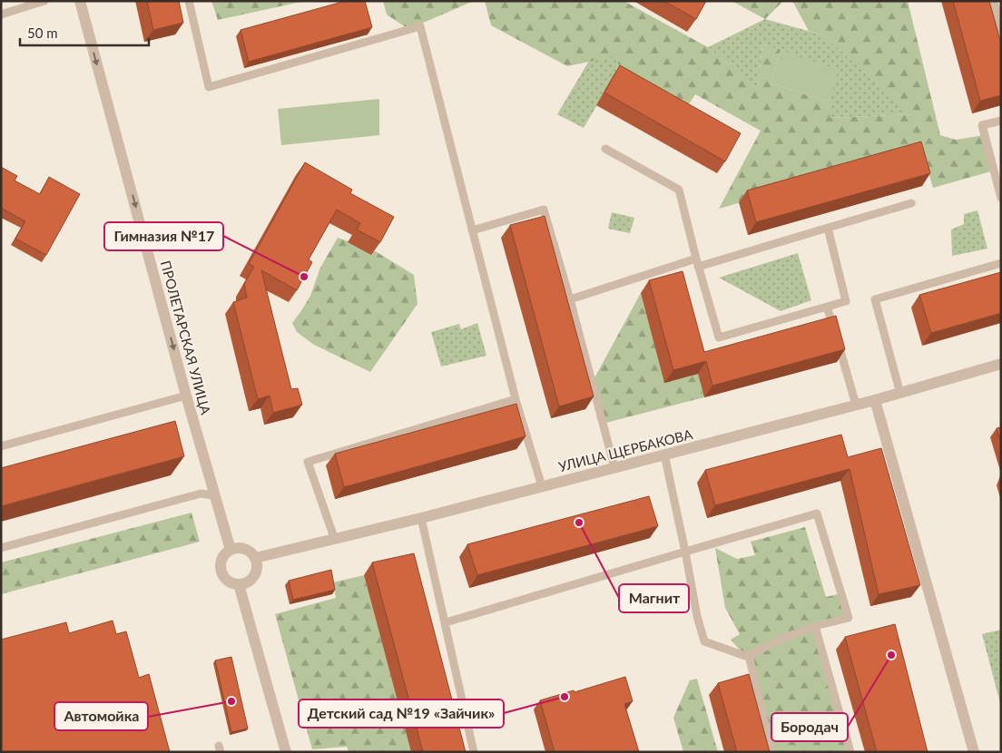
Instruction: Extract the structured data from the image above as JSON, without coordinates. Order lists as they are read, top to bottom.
{
  "streets": {
    "street": ["ПРОЛЕТАРСКАЯ УЛИЦА", "УЛИЦА ЩЕРБАКОВА"]
  },
  "crossings": [
    ["ПРОЛЕТАРСКАЯ УЛИЦА", "УЛИЦА ЩЕРБАКОВА"]
  ],
  "one_way": ["ПРОЛЕТАРСКАЯ УЛИЦА"],
  "places": [
    "Гимназия №17",
    "Магнит",
    "Бородач",
    "Детский сад №19 «Зайчик»",
    "Автомойка"
  ],
  "scale_bar": "50 m"
}
